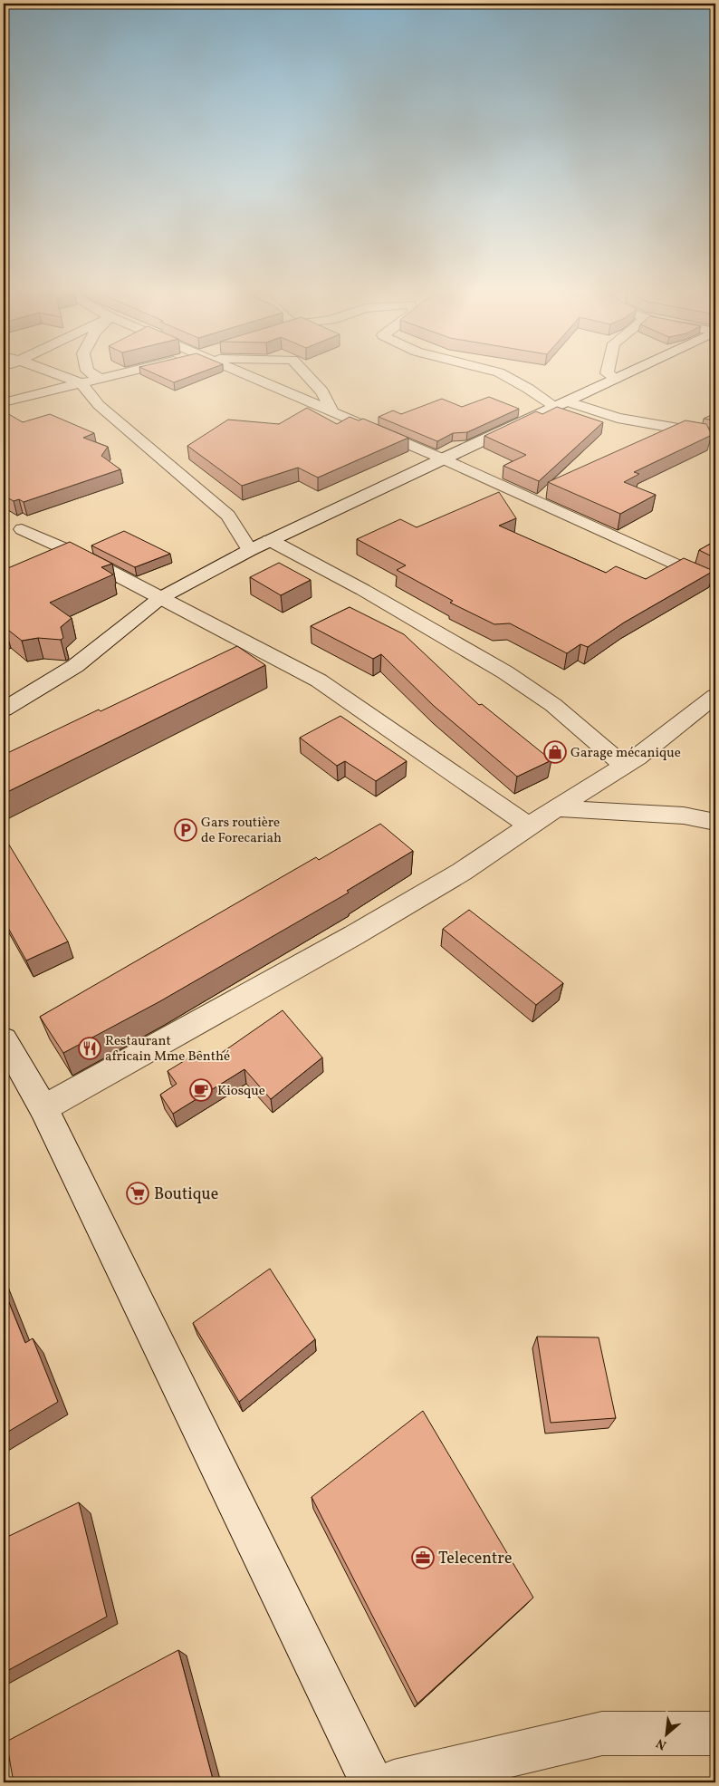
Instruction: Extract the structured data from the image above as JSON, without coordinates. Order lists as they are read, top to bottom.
{
  "places": {
    "shop": ["Garage mécanique"],
    "parking": ["Gars routière de Forecariah"],
    "restaurant": ["Restaurant africain Mme Benthé"],
    "cafe": ["Kiosque"],
    "supermarket": ["Boutique"],
    "office": ["Telecentre"]
  },
  "north": "bottom left"
}
